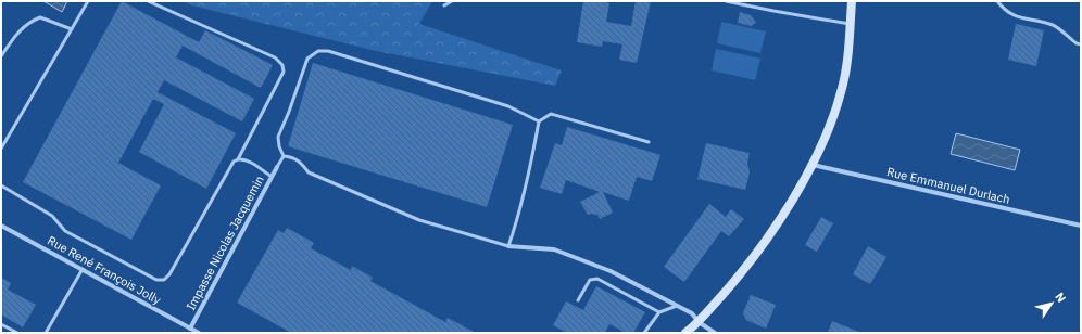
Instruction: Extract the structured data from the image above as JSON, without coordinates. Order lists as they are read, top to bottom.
{
  "streets": {
    "street": ["Rue Emmanuel Durlach", "Impasse Nicolas Jacquemin", "Rue René François Jolly"]
  },
  "crossings": [
    ["Impasse Nicolas Jacquemin", "Rue René François Jolly"]
  ],
  "north": "top right"
}
